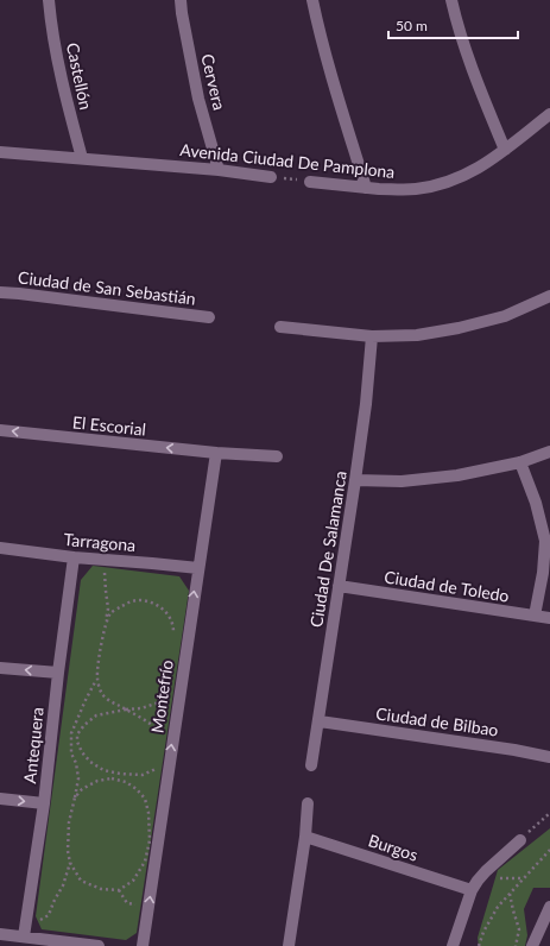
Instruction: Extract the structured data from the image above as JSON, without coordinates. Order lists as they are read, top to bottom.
{
  "streets": {
    "street": [
      "Castellón",
      "Cervera",
      "Avenida Ciudad De Pamplona",
      "Ciudad de San Sebastián",
      "El Escorial",
      "Tarragona",
      "Ciudad De Salamanca",
      "Ciudad de Toledo",
      "Montefrío",
      "Ciudad de Bilbao",
      "Antequera",
      "Burgos"
    ]
  },
  "crossings": [
    ["Castellón", "Avenida Ciudad De Pamplona"],
    ["Cervera", "Avenida Ciudad De Pamplona"],
    ["El Escorial", "Montefrío"],
    ["Tarragona", "Montefrío"],
    ["Tarragona", "Antequera"],
    ["Ciudad De Salamanca", "Ciudad de Toledo"],
    ["Ciudad De Salamanca", "Ciudad de Bilbao"]
  ],
  "one_way": ["El Escorial", "Montefrío"],
  "scale_bar": "50 m"
}
